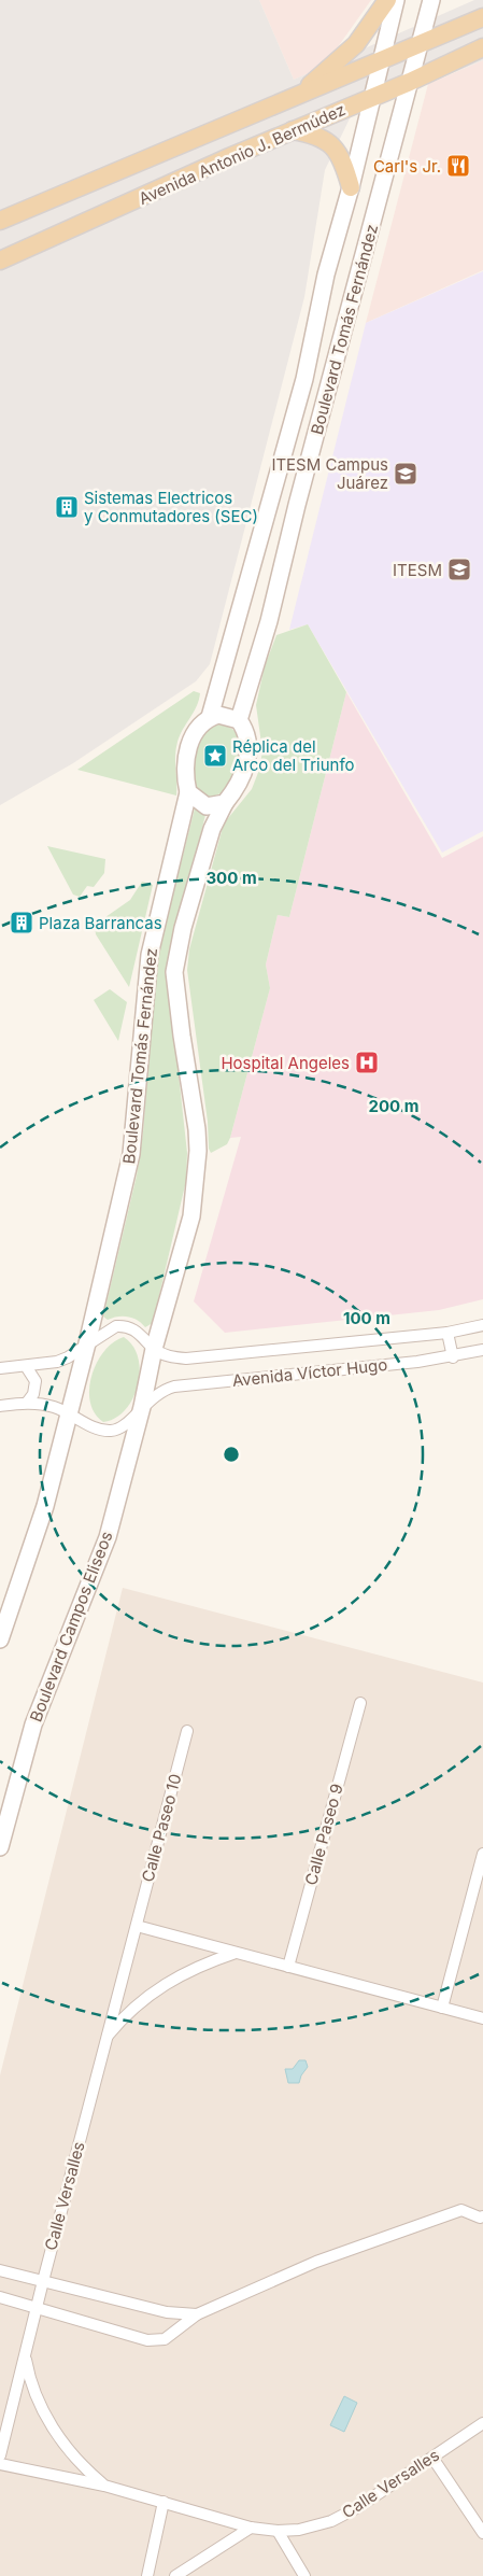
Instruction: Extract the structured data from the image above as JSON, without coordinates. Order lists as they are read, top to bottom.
{
  "streets": {
    "main road": ["Avenida Antonio J. Bermúdez", "Boulevard Tomás Fernández", "Boulevard Campos Eliseos"],
    "street": [
      "Avenida Víctor Hugo",
      "Calle Paseo 10",
      "Calle Paseo 9",
      "Calle Versalles"
    ]
  },
  "crossings": [
    ["Avenida Antonio J. Bermúdez", "Boulevard Tomás Fernández"],
    ["Boulevard Tomás Fernández", "Avenida Víctor Hugo"],
    ["Boulevard Tomás Fernández", "Boulevard Campos Eliseos"],
    ["Avenida Víctor Hugo", "Boulevard Campos Eliseos"],
    ["Calle Paseo 10", "Calle Versalles"]
  ],
  "places": {
    "restaurant": ["Carl's Jr."],
    "school or university": ["ITESM Campus Juárez", "ITESM"],
    "building": ["Sistemas Electricos y Conmutadores (SEC)", "Plaza Barrancas"],
    "place": ["Réplica del Arco del Triunfo"],
    "hospital": ["Hospital Angeles"]
  },
  "rings": ["300 m", "200 m", "100 m"]
}
